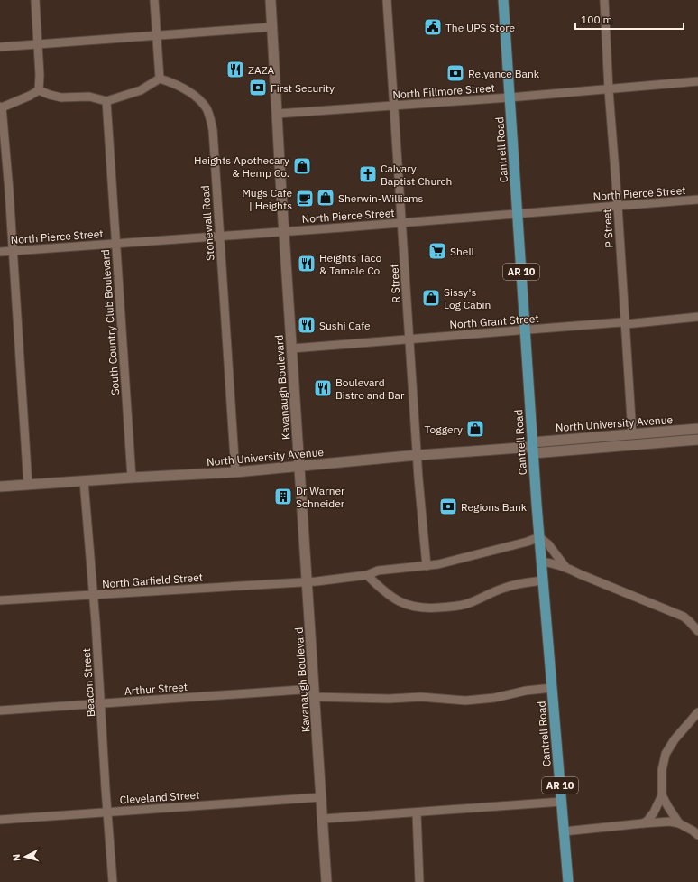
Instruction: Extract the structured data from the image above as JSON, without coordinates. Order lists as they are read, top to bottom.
{
  "streets": {
    "main road": ["Cantrell Road", "AR 10"],
    "street": [
      "North Fillmore Street",
      "North Pierce Street",
      "Stonewall Road",
      "P Street",
      "R Street",
      "North Grant Street",
      "South Country Club Boulevard",
      "Kavanaugh Boulevard",
      "North University Avenue",
      "North Garfield Street",
      "Beacon Street",
      "Arthur Street",
      "Cleveland Street"
    ]
  },
  "crossings": [
    ["North Fillmore Street", "Cantrell Road"],
    ["North Fillmore Street", "P Street"],
    ["North Fillmore Street", "R Street"],
    ["North Fillmore Street", "Kavanaugh Boulevard"],
    ["Cantrell Road", "North Pierce Street"],
    ["Cantrell Road", "North Grant Street"],
    ["Cantrell Road", "North University Avenue"],
    ["Cantrell Road", "North Garfield Street"],
    ["Cantrell Road", "Arthur Street"],
    ["North Pierce Street", "Stonewall Road"],
    ["North Pierce Street", "P Street"],
    ["North Pierce Street", "R Street"],
    ["North Pierce Street", "South Country Club Boulevard"],
    ["North Pierce Street", "Kavanaugh Boulevard"],
    ["Stonewall Road", "North University Avenue"],
    ["P Street", "North Grant Street"],
    ["P Street", "North University Avenue"],
    ["R Street", "North Grant Street"],
    ["R Street", "North University Avenue"],
    ["R Street", "North Garfield Street"],
    ["North Grant Street", "Kavanaugh Boulevard"],
    ["South Country Club Boulevard", "North University Avenue"],
    ["Kavanaugh Boulevard", "North University Avenue"],
    ["Kavanaugh Boulevard", "North Garfield Street"],
    ["Kavanaugh Boulevard", "Arthur Street"],
    ["Kavanaugh Boulevard", "Cleveland Street"],
    ["North University Avenue", "Beacon Street"],
    ["North Garfield Street", "Beacon Street"],
    ["Beacon Street", "Arthur Street"],
    ["Beacon Street", "Cleveland Street"]
  ],
  "places": {
    "public building": ["The UPS Store"],
    "restaurant": [
      "ZAZA",
      "Heights Taco & Tamale Co",
      "Sushi Cafe",
      "Boulevard Bistro and Bar"
    ],
    "bank": ["Relyance Bank", "First Security", "Regions Bank"],
    "shop": [
      "Heights Apothecary & Hemp Co.",
      "Sherwin-Williams",
      "Sissy's Log Cabin",
      "Toggery"
    ],
    "church": ["Calvary Baptist Church"],
    "cafe": ["Mugs Cafe | Heights"],
    "supermarket": ["Shell"],
    "building": ["Dr Warner Schneider"]
  },
  "scale_bar": "100 m",
  "north": "left"
}
